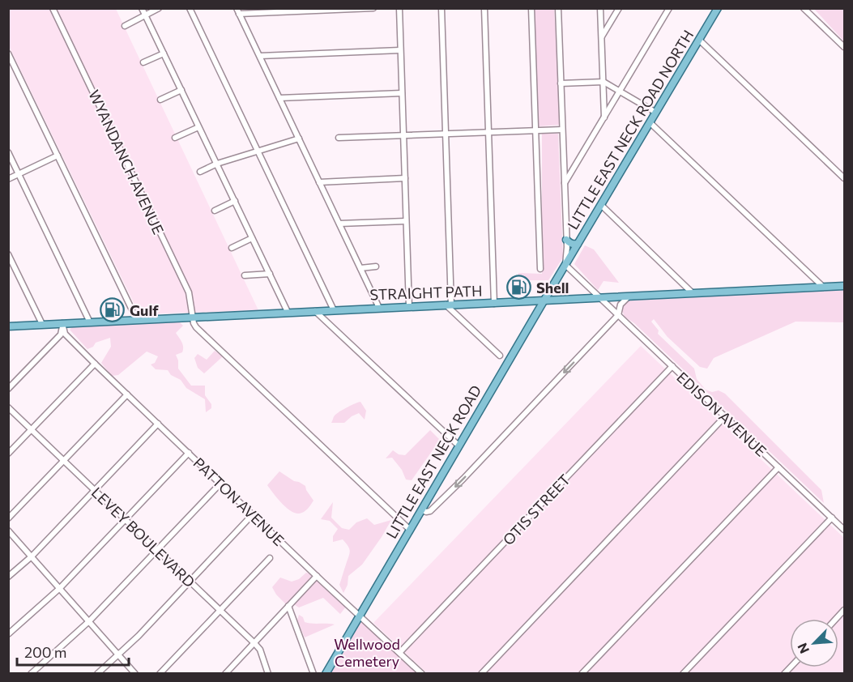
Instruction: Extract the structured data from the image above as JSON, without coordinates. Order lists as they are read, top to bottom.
{
  "streets": {
    "main road": ["LITTLE EAST NECK ROAD NORTH", "STRAIGHT PATH", "LITTLE EAST NECK ROAD"],
    "street": [
      "WYANDANCH AVENUE",
      "EDISON AVENUE",
      "PATTON AVENUE",
      "OTIS STREET",
      "LEVEY BOULEVARD"
    ]
  },
  "crossings": [
    ["LITTLE EAST NECK ROAD NORTH", "EDISON AVENUE"],
    ["LITTLE EAST NECK ROAD NORTH", "LITTLE EAST NECK ROAD"],
    ["WYANDANCH AVENUE", "STRAIGHT PATH"],
    ["STRAIGHT PATH", "EDISON AVENUE"],
    ["STRAIGHT PATH", "LITTLE EAST NECK ROAD"],
    ["STRAIGHT PATH", "PATTON AVENUE"],
    ["EDISON AVENUE", "LITTLE EAST NECK ROAD"],
    ["EDISON AVENUE", "OTIS STREET"],
    ["LITTLE EAST NECK ROAD", "PATTON AVENUE"],
    ["PATTON AVENUE", "OTIS STREET"]
  ],
  "parks": ["Wellwood Cemetery"],
  "places": {
    "fuel station": ["Shell", "Gulf"]
  },
  "scale_bar": "200 m",
  "north": "bottom left"
}
